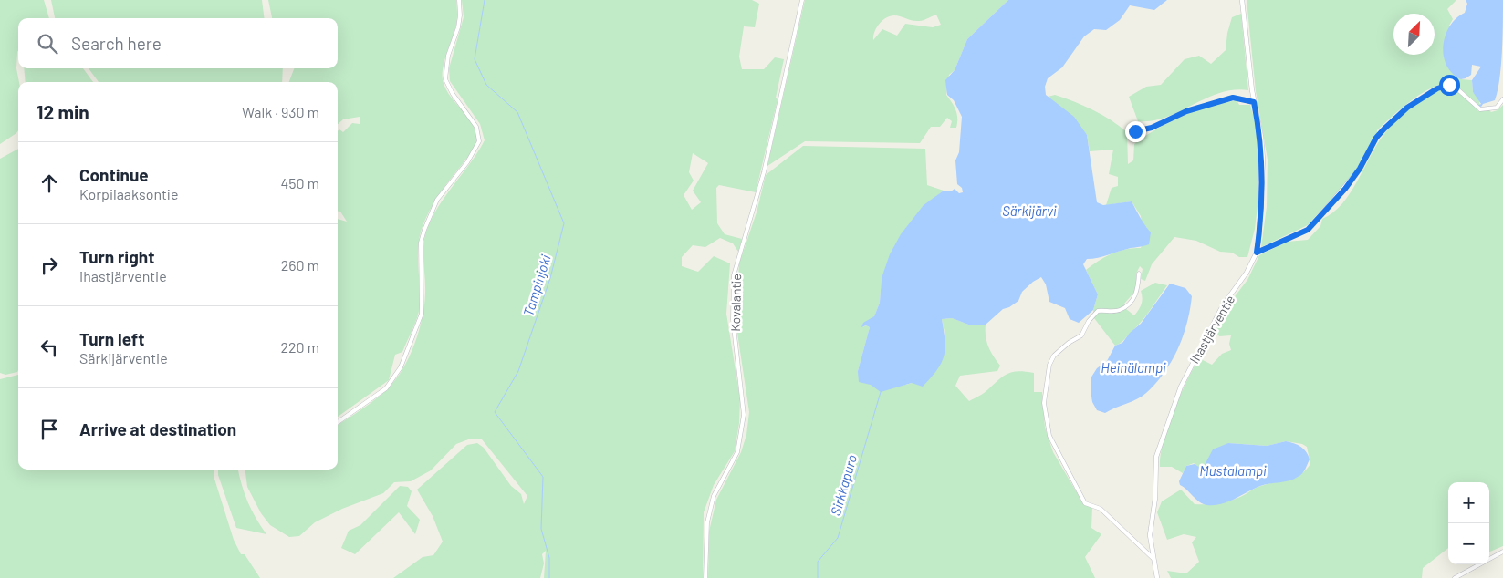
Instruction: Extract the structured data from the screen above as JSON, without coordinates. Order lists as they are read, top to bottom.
{
  "streets": {
    "street": ["Kovalantie", "Ihastjärventie"]
  },
  "water": [
    "Särkijärvi",
    "Tampinjoki",
    "Heinälampi",
    "Mustalampi",
    "Sirkkapuro"
  ],
  "north": "top right",
  "page": {
    "search": "Search here",
    "heading": ["12 min", "Walk · 930 m"],
    "list": [
      ["Continue", "Korpilaaksontie", "450 m"],
      ["Turn right", "Ihastjärventie", "260 m"],
      ["Turn left", "Särkijärventie", "220 m"],
      "Arrive at destination"
    ],
    "map_buttons": ["+", "−"]
  }
}
